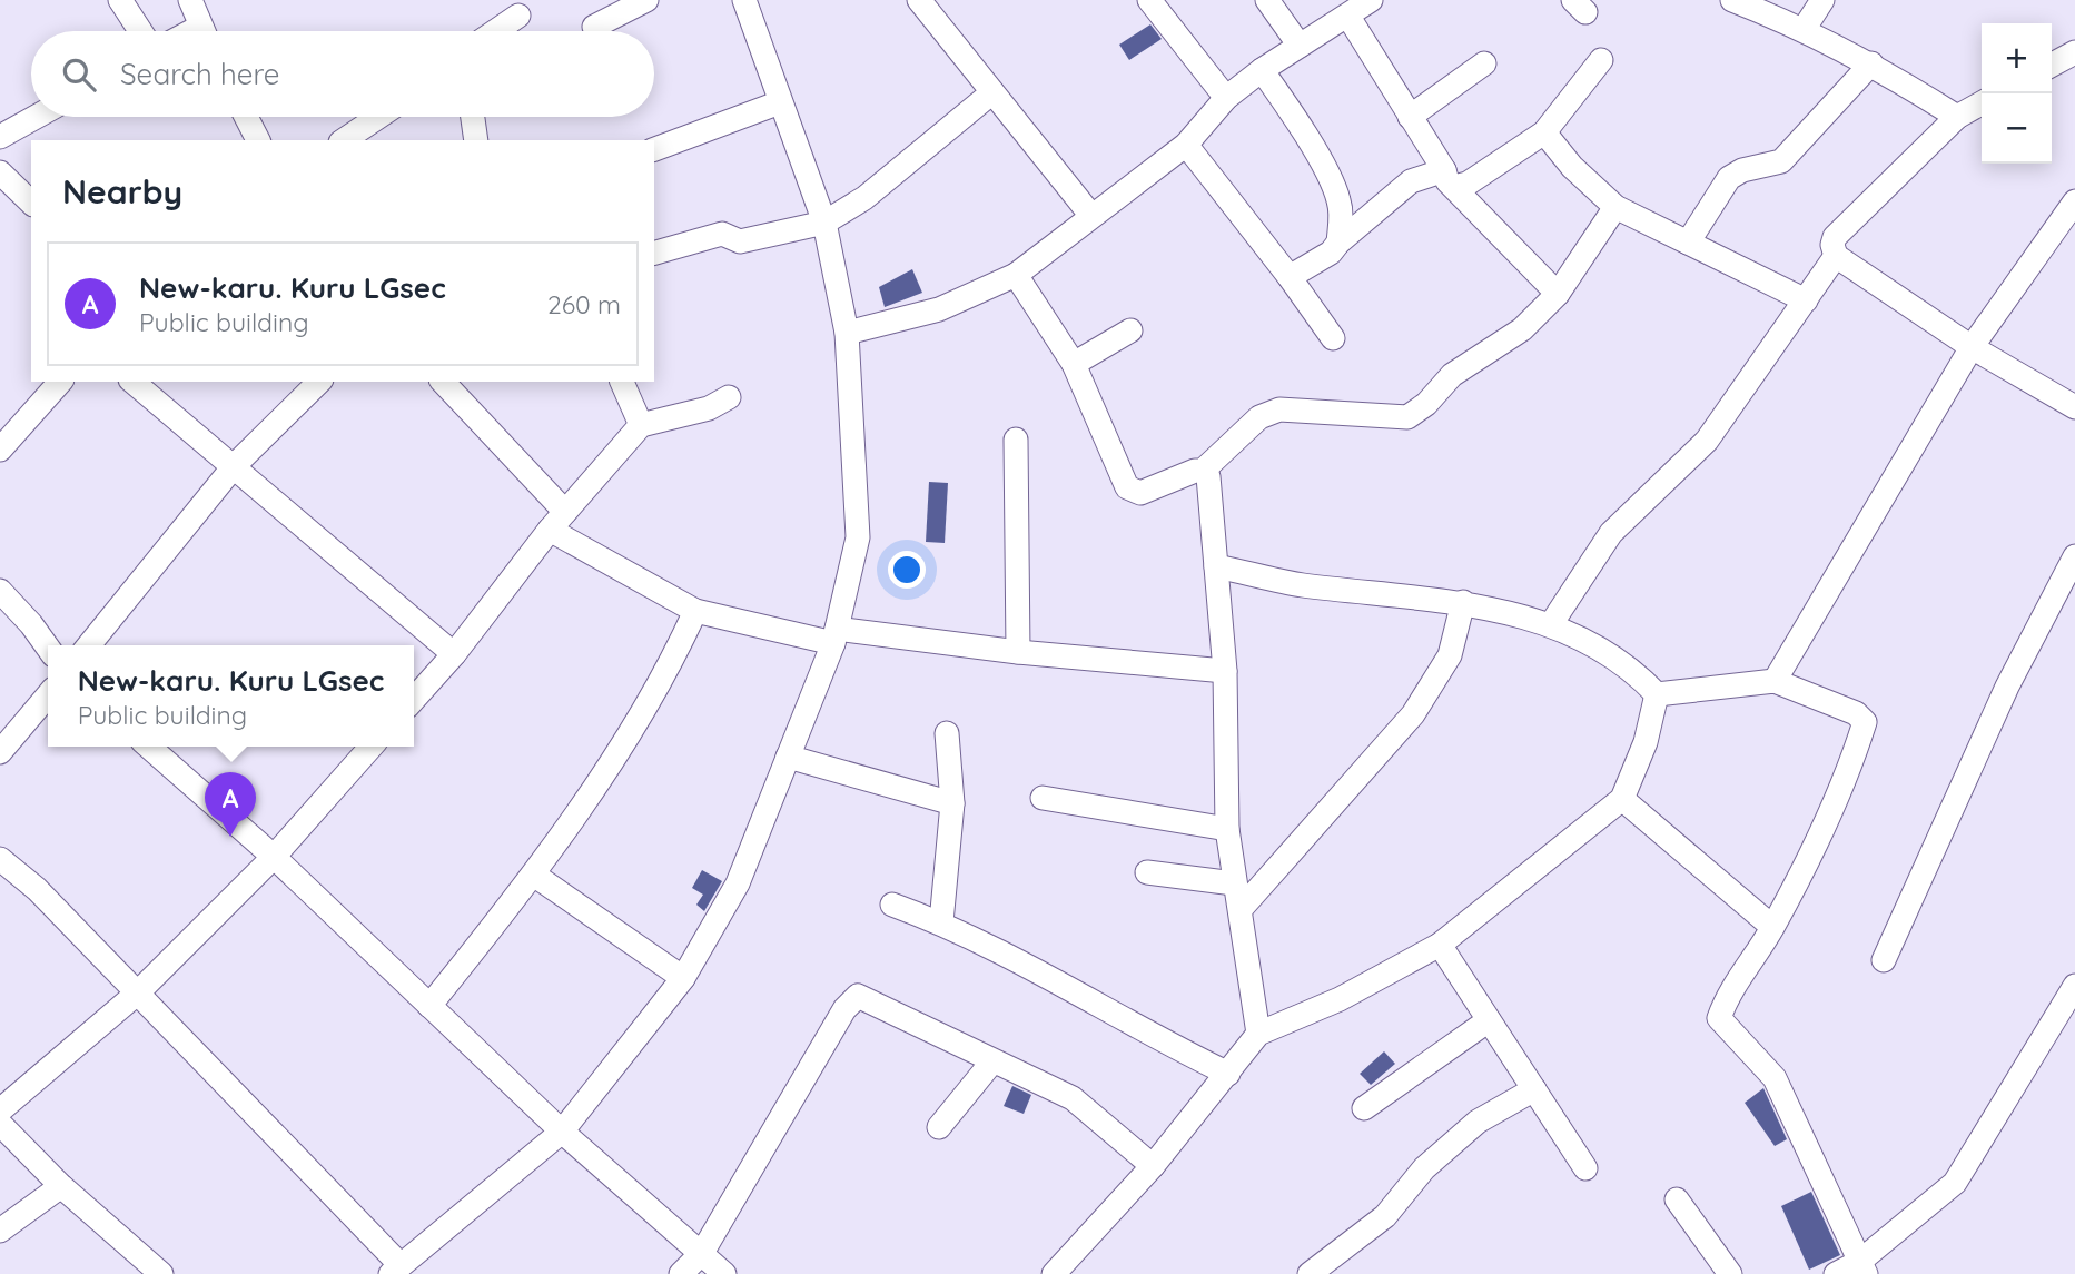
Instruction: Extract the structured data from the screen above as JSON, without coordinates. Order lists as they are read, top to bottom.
{
  "page": {
    "map_buttons": ["+", "−"],
    "search": "Search here",
    "heading": "Nearby",
    "list": [
      {
        "mark": "A",
        "name": "New-karu. Kuru LGsec",
        "note": "Public building",
        "value": "260 m"
      }
    ],
    "popup": ["New-karu. Kuru LGsec", "Public building"],
    "pins": "A"
  }
}
